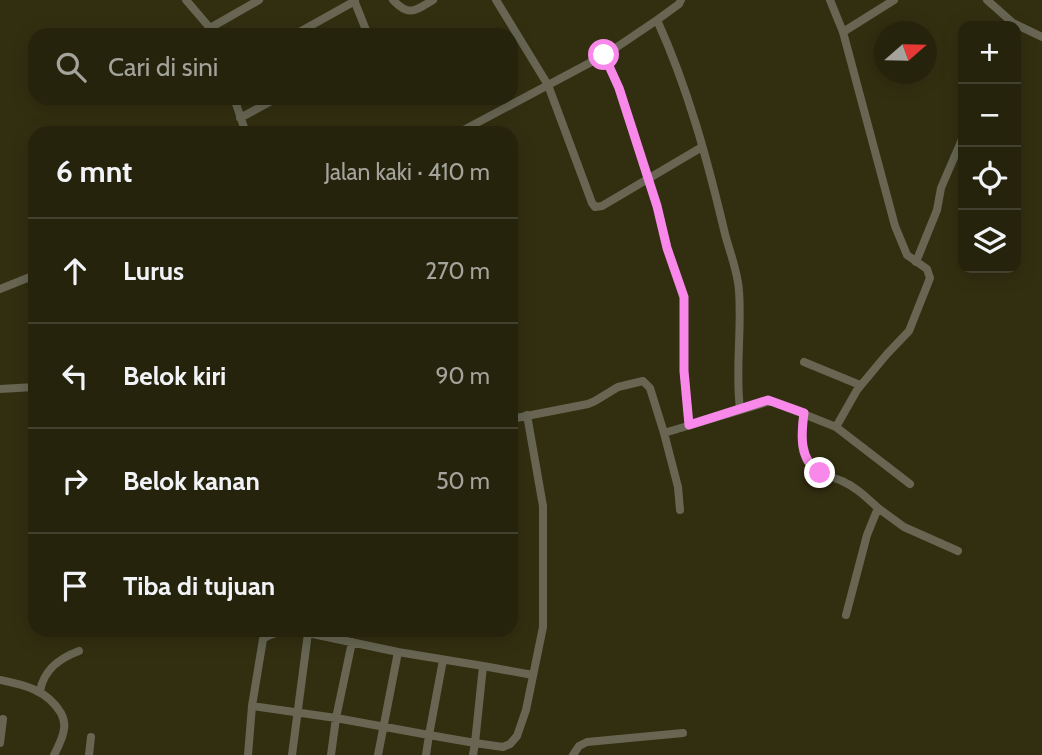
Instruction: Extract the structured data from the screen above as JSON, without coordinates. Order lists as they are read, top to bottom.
{
  "north": "right",
  "page": {
    "map_buttons": ["+", "−"],
    "search": "Cari di sini",
    "heading": ["6 mnt", "Jalan kaki · 410 m"],
    "list": [
      ["Lurus", "270 m"],
      ["Belok kiri", "90 m"],
      ["Belok kanan", "50 m"],
      "Tiba di tujuan"
    ]
  }
}
